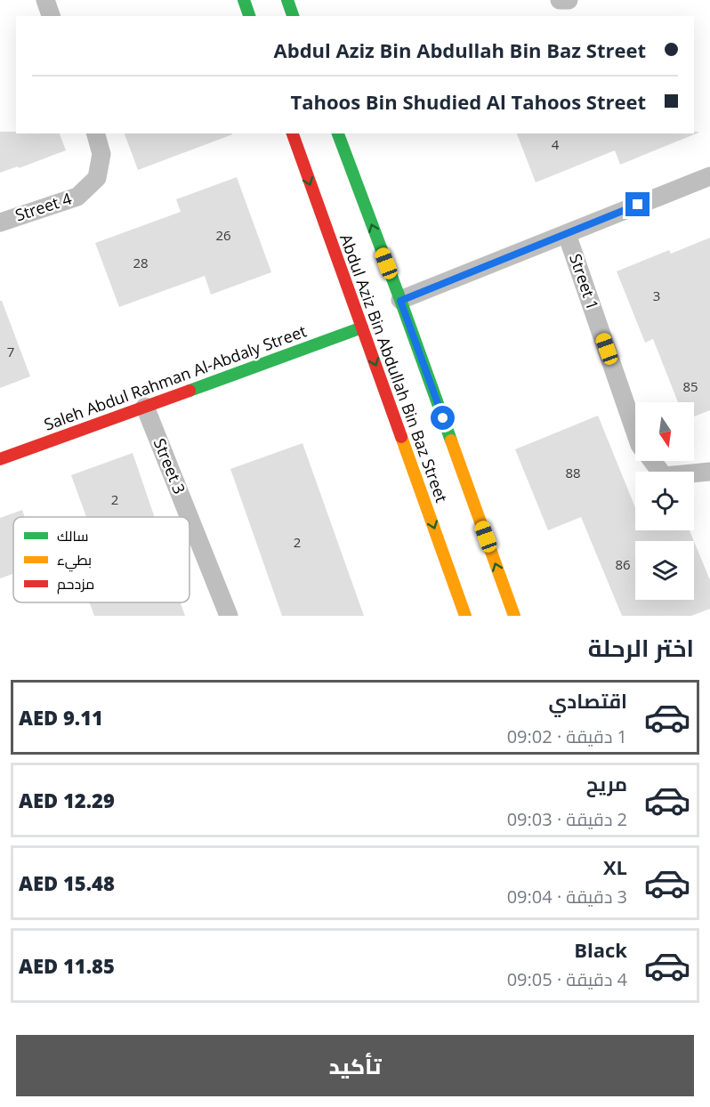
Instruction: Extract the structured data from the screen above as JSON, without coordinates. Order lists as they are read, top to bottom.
{
  "streets": {
    "street": [
      "Street 4",
      "Street 1",
      "Abdul Aziz Bin Abdullah Bin Baz Street",
      "Saleh Abdul Rahman Al-Abdaly Street",
      "Street 3"
    ]
  },
  "crossings": [
    ["Abdul Aziz Bin Abdullah Bin Baz Street", "Saleh Abdul Rahman Al-Abdaly Street"],
    ["Saleh Abdul Rahman Al-Abdaly Street", "Street 3"]
  ],
  "house_numbers": [
    "4",
    "26",
    "28",
    "3",
    "7",
    "85",
    "88",
    "2",
    "2",
    "86"
  ],
  "legend": ["سالك", "بطيء", "مزدحم"],
  "north": "bottom",
  "page": {
    "banner": ["Abdul Aziz Bin Abdullah Bin Baz Street", "Tahoos Bin Shudied Al Tahoos Street"],
    "heading": "اختر الرحلة",
    "list": [
      {
        "name": "اقتصادي",
        "note": "1 دقيقة · 09:02",
        "value": "AED 9.11"
      },
      {
        "name": "مريح",
        "note": "2 دقيقة · 09:03",
        "value": "AED 12.29"
      },
      {
        "name": "XL",
        "note": "3 دقيقة · 09:04",
        "value": "AED 15.48"
      },
      {
        "name": "Black",
        "note": "4 دقيقة · 09:05",
        "value": "AED 11.85"
      }
    ],
    "buttons": "تأكيد"
  }
}
